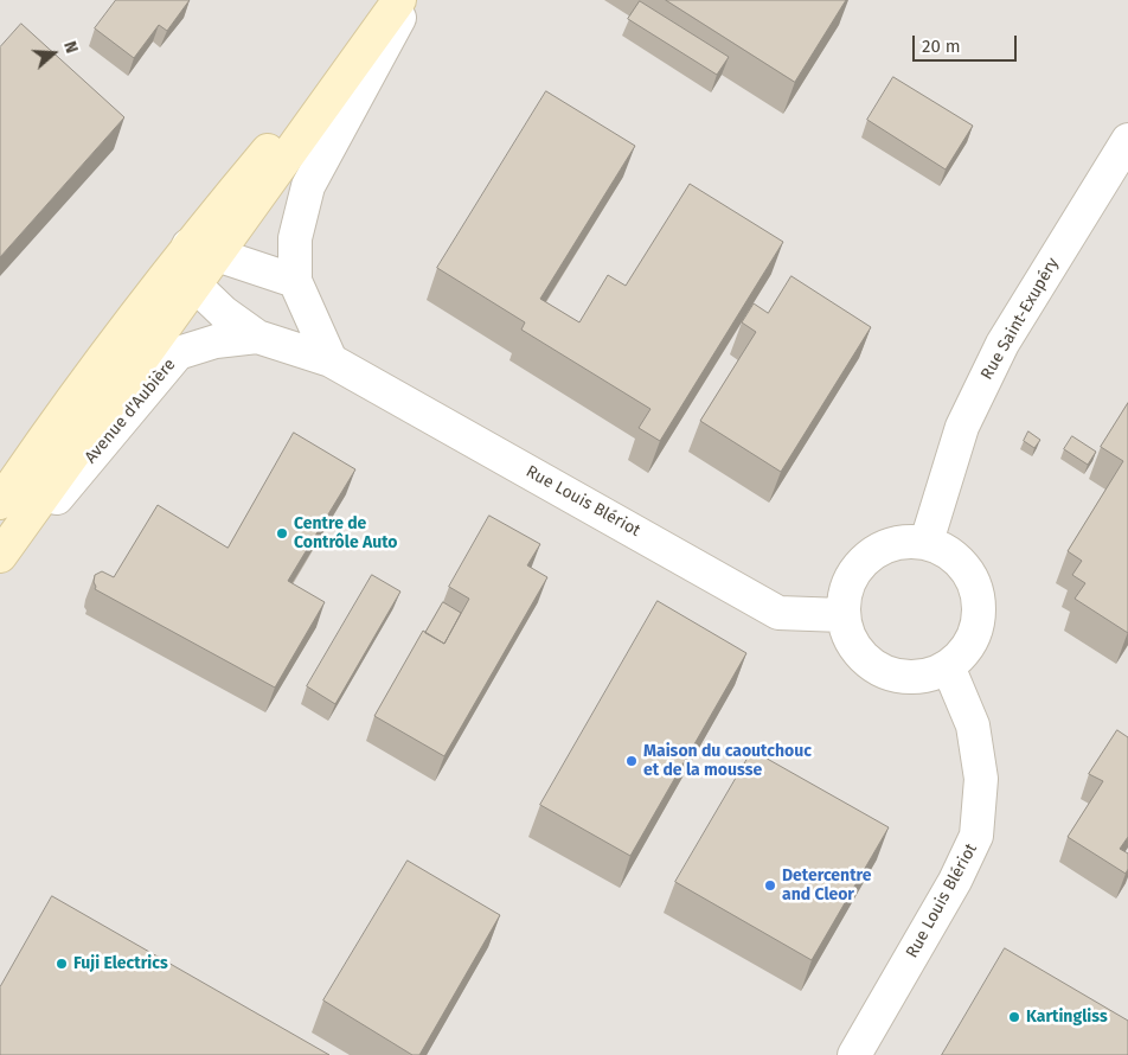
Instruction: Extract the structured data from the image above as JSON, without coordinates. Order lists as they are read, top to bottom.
{
  "streets": {
    "main road": ["Avenue d'Aubière"],
    "street": ["Rue Saint-Exupéry", "Rue Louis Blériot"]
  },
  "crossings": [
    ["Rue Saint-Exupéry", "Rue Louis Blériot"],
    ["Avenue d'Aubière", "Rue Louis Blériot"]
  ],
  "places": [
    "Centre de Contrôle Auto",
    "Maison du caoutchouc et de la mousse",
    "Detercentre and Cleor",
    "Fuji Electrics",
    "Kartingliss"
  ],
  "scale_bar": "20 m",
  "north": "right"
}
